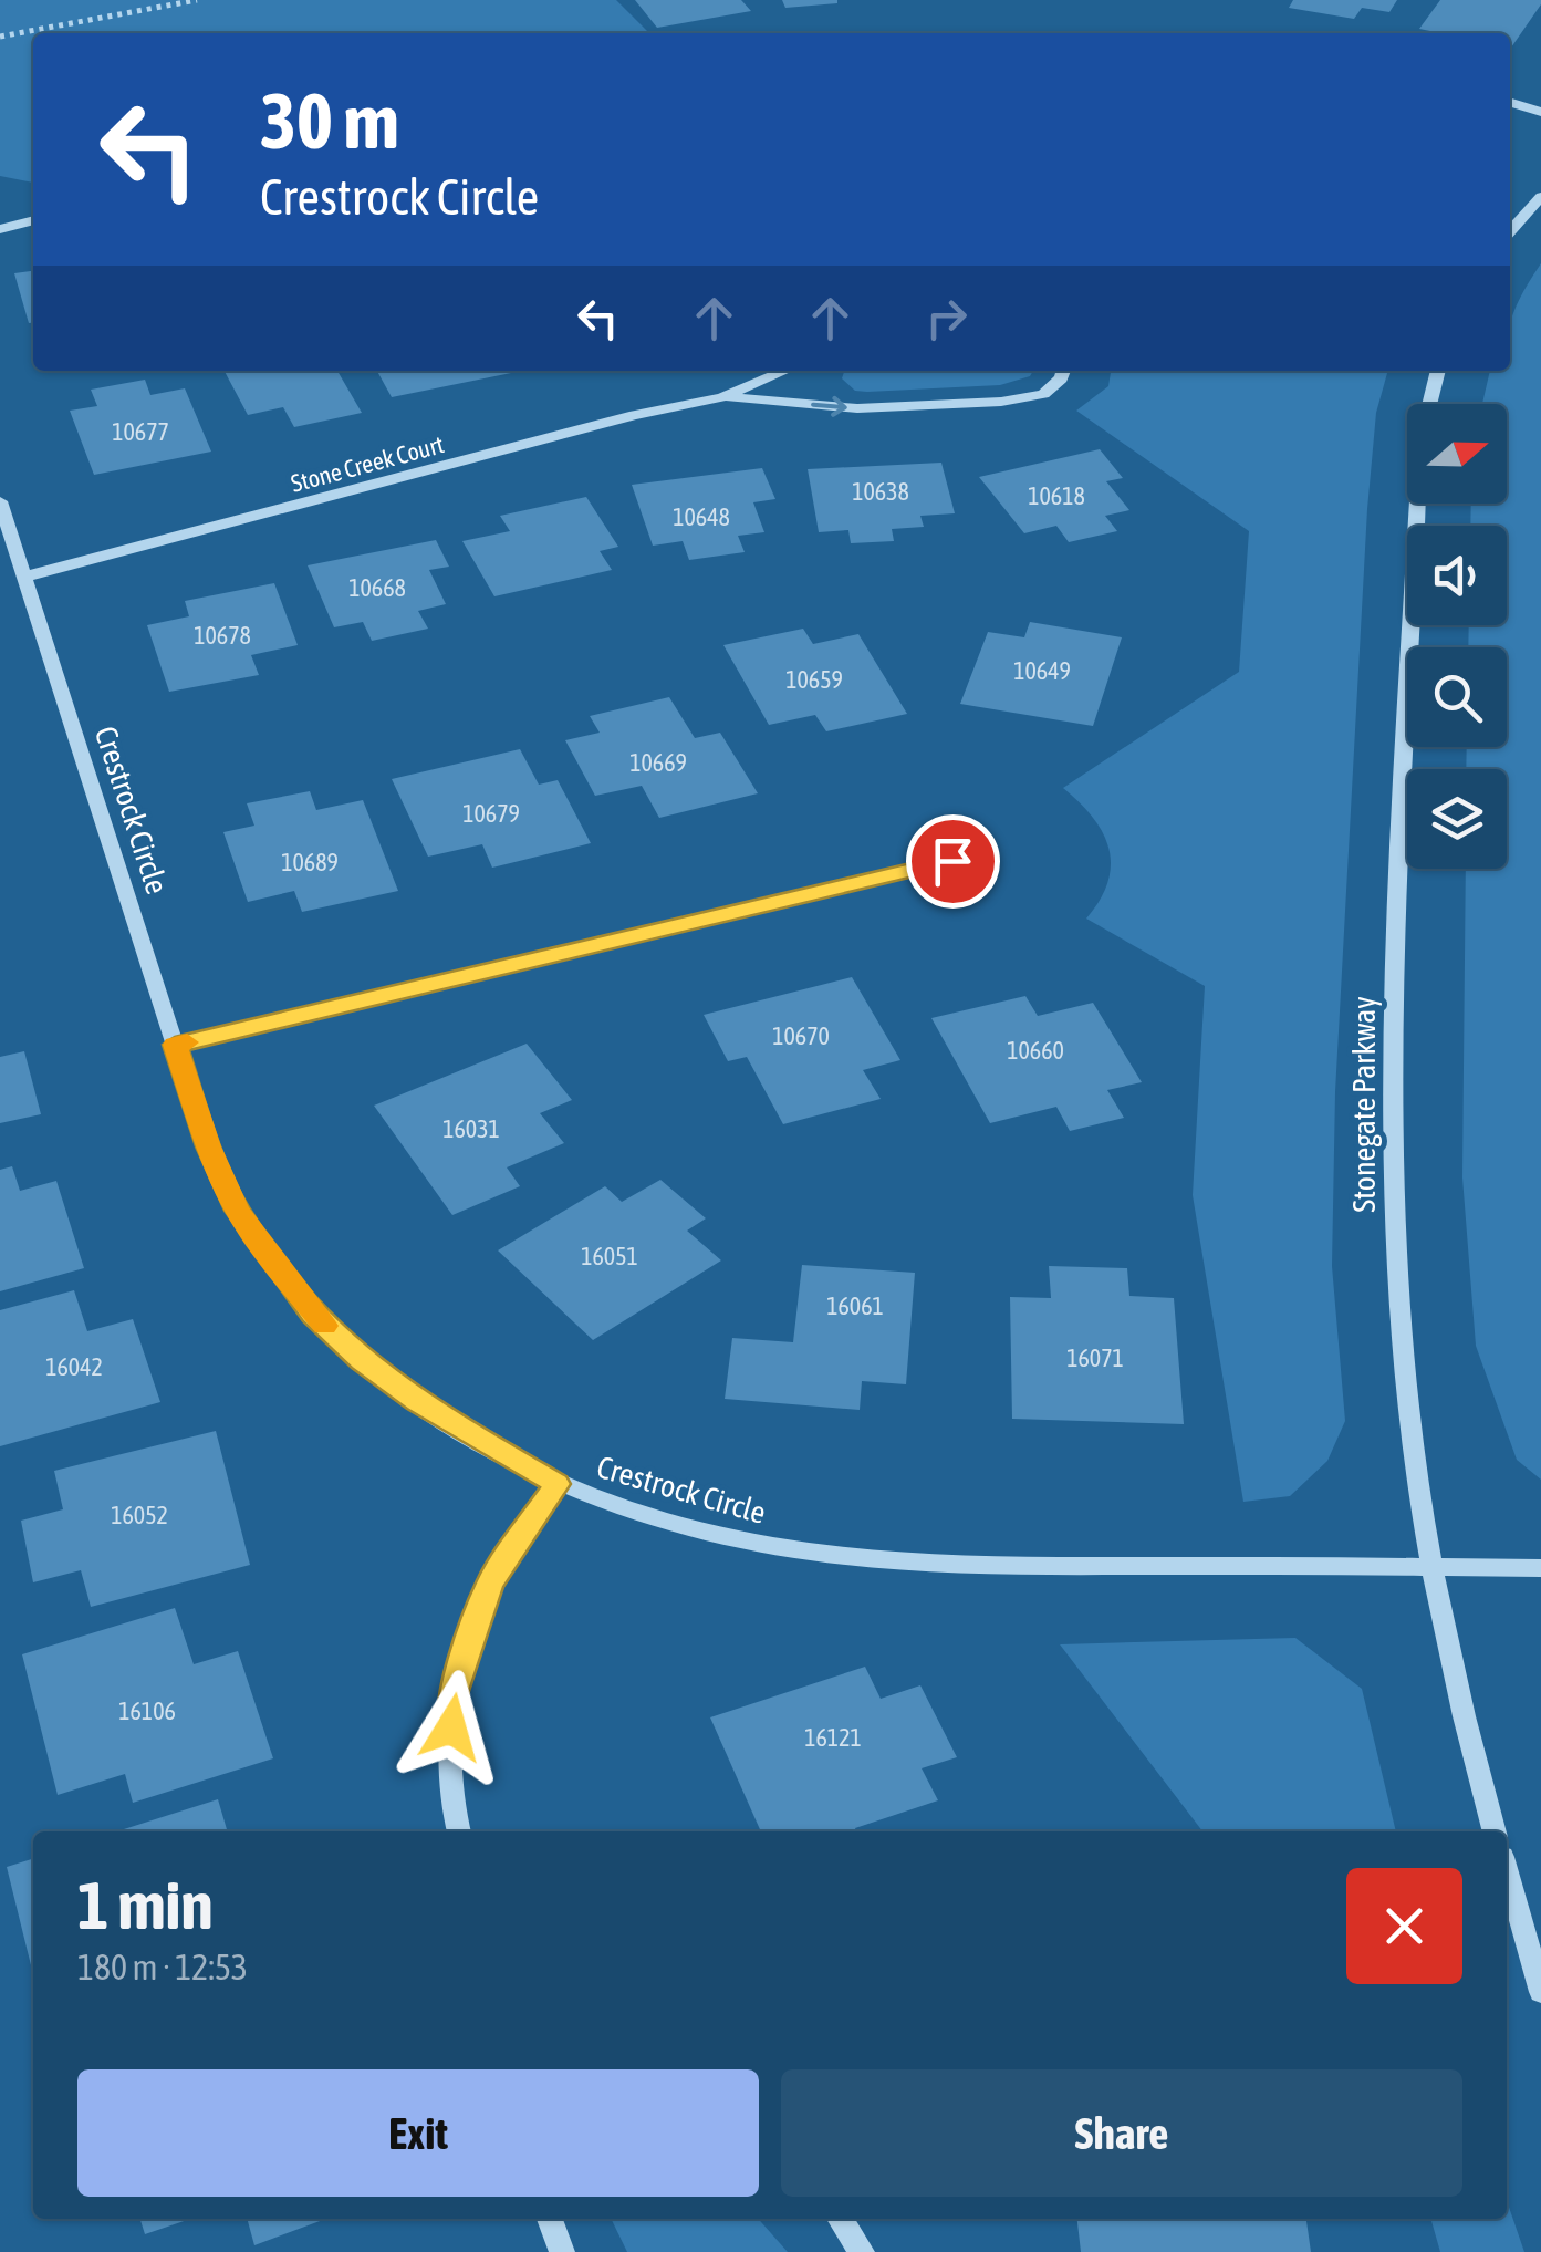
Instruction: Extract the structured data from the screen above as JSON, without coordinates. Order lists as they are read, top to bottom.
{
  "streets": {
    "street": ["Stone Creek Court", "Crestrock Circle", "Stonegate Parkway"]
  },
  "crossings": [
    ["Stone Creek Court", "Crestrock Circle"],
    ["Crestrock Circle", "Stonegate Parkway"]
  ],
  "house_numbers": [
    "10677",
    "10638",
    "10618",
    "10648",
    "10668",
    "10678",
    "10649",
    "10659",
    "10669",
    "10679",
    "10689",
    "10670",
    "10660",
    "16031",
    "16051",
    "16061",
    "16071",
    "16042",
    "16052",
    "16106",
    "16121"
  ],
  "north": "right",
  "page": {
    "turn": ["30 m", "Crestrock Circle"],
    "heading": ["1 min", "180 m · 12:53"],
    "buttons": ["Exit", "Share"]
  }
}
